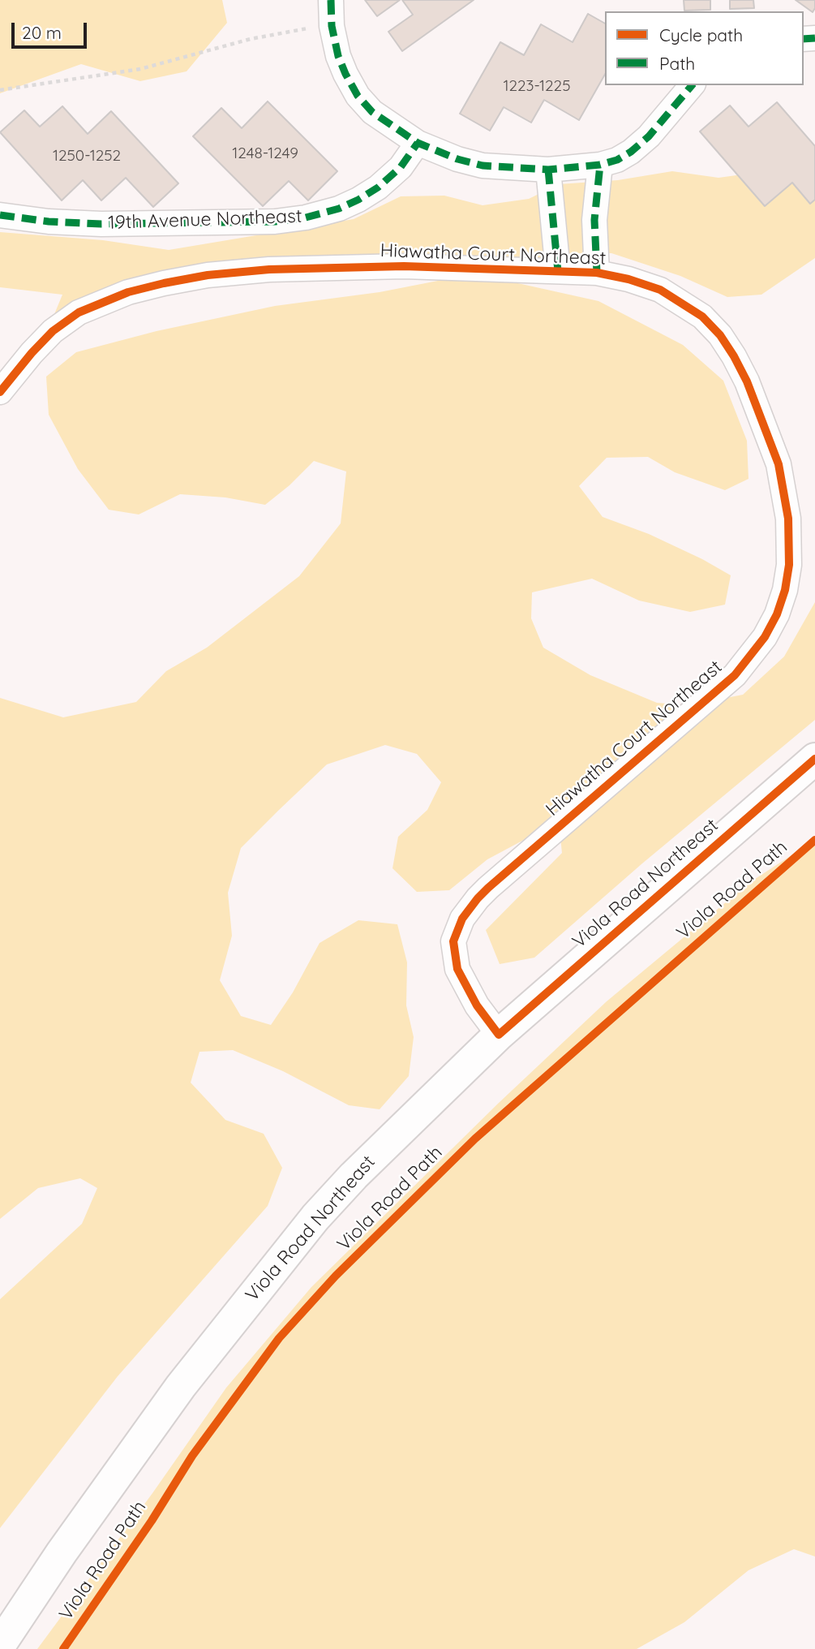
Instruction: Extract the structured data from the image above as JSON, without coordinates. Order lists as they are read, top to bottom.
{
  "streets": {
    "main road": ["Viola Road Northeast"],
    "street": ["19th Avenue Northeast", "Hiawatha Court Northeast"],
    "cycle path": ["Viola Road Path"]
  },
  "crossings": [
    ["Hiawatha Court Northeast", "Viola Road Northeast"]
  ],
  "house_numbers": ["1223-1225", "1248-1249", "1250-1252"],
  "legend": ["Cycle path", "Path"],
  "scale_bar": "20 m"
}
